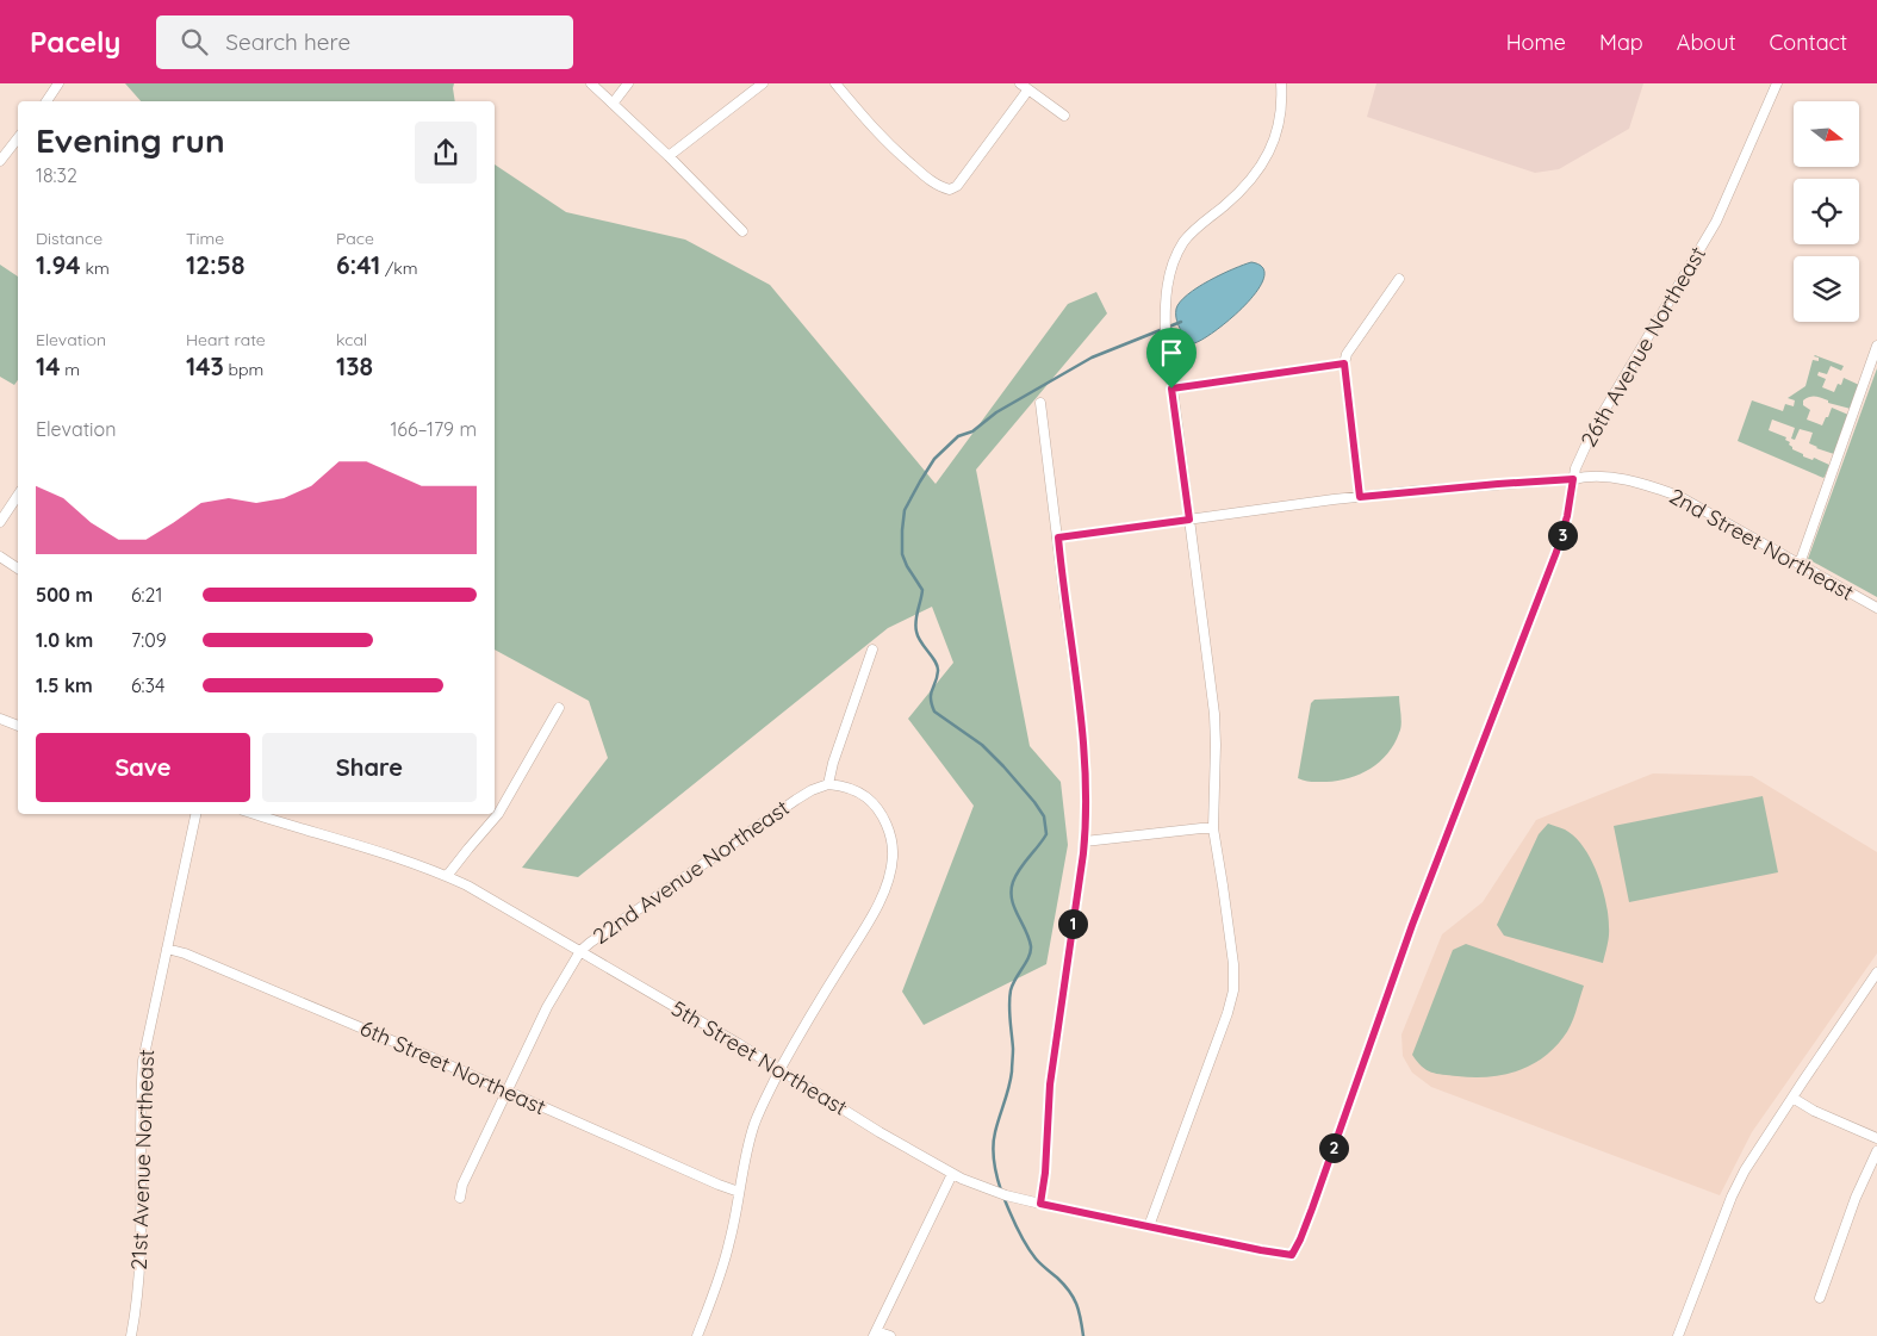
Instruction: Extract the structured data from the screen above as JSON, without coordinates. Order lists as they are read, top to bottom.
{
  "streets": {
    "street": [
      "26th Avenue Northeast",
      "2nd Street Northeast",
      "22nd Avenue Northeast",
      "5th Street Northeast",
      "6th Street Northeast",
      "21st Avenue Northeast"
    ]
  },
  "crossings": [
    ["26th Avenue Northeast", "2nd Street Northeast"],
    ["26th Avenue Northeast", "5th Street Northeast"],
    ["22nd Avenue Northeast", "5th Street Northeast"],
    ["22nd Avenue Northeast", "6th Street Northeast"],
    ["6th Street Northeast", "21st Avenue Northeast"]
  ],
  "north": "right",
  "page": {
    "header": "Pacely",
    "search": "Search here",
    "nav": [
      "Home",
      "Map",
      "About",
      "Contact"
    ],
    "heading": ["Evening run", "18:32"],
    "stats": [
      ["Distance", "1.94 km"],
      ["Time", "12:58"],
      ["Pace", "6:41 /km"],
      ["Elevation", "14 m"],
      ["Heart rate", "143 bpm"],
      ["kcal", "138"]
    ],
    "chart": ["Elevation", "166–179 m"],
    "pins": ["3", "1", "2"],
    "list": [
      {
        "name": "500 m",
        "note": "6:21"
      },
      {
        "name": "1.0 km",
        "note": "7:09"
      },
      {
        "name": "1.5 km",
        "note": "6:34"
      }
    ],
    "buttons": ["Save", "Share"]
  }
}
